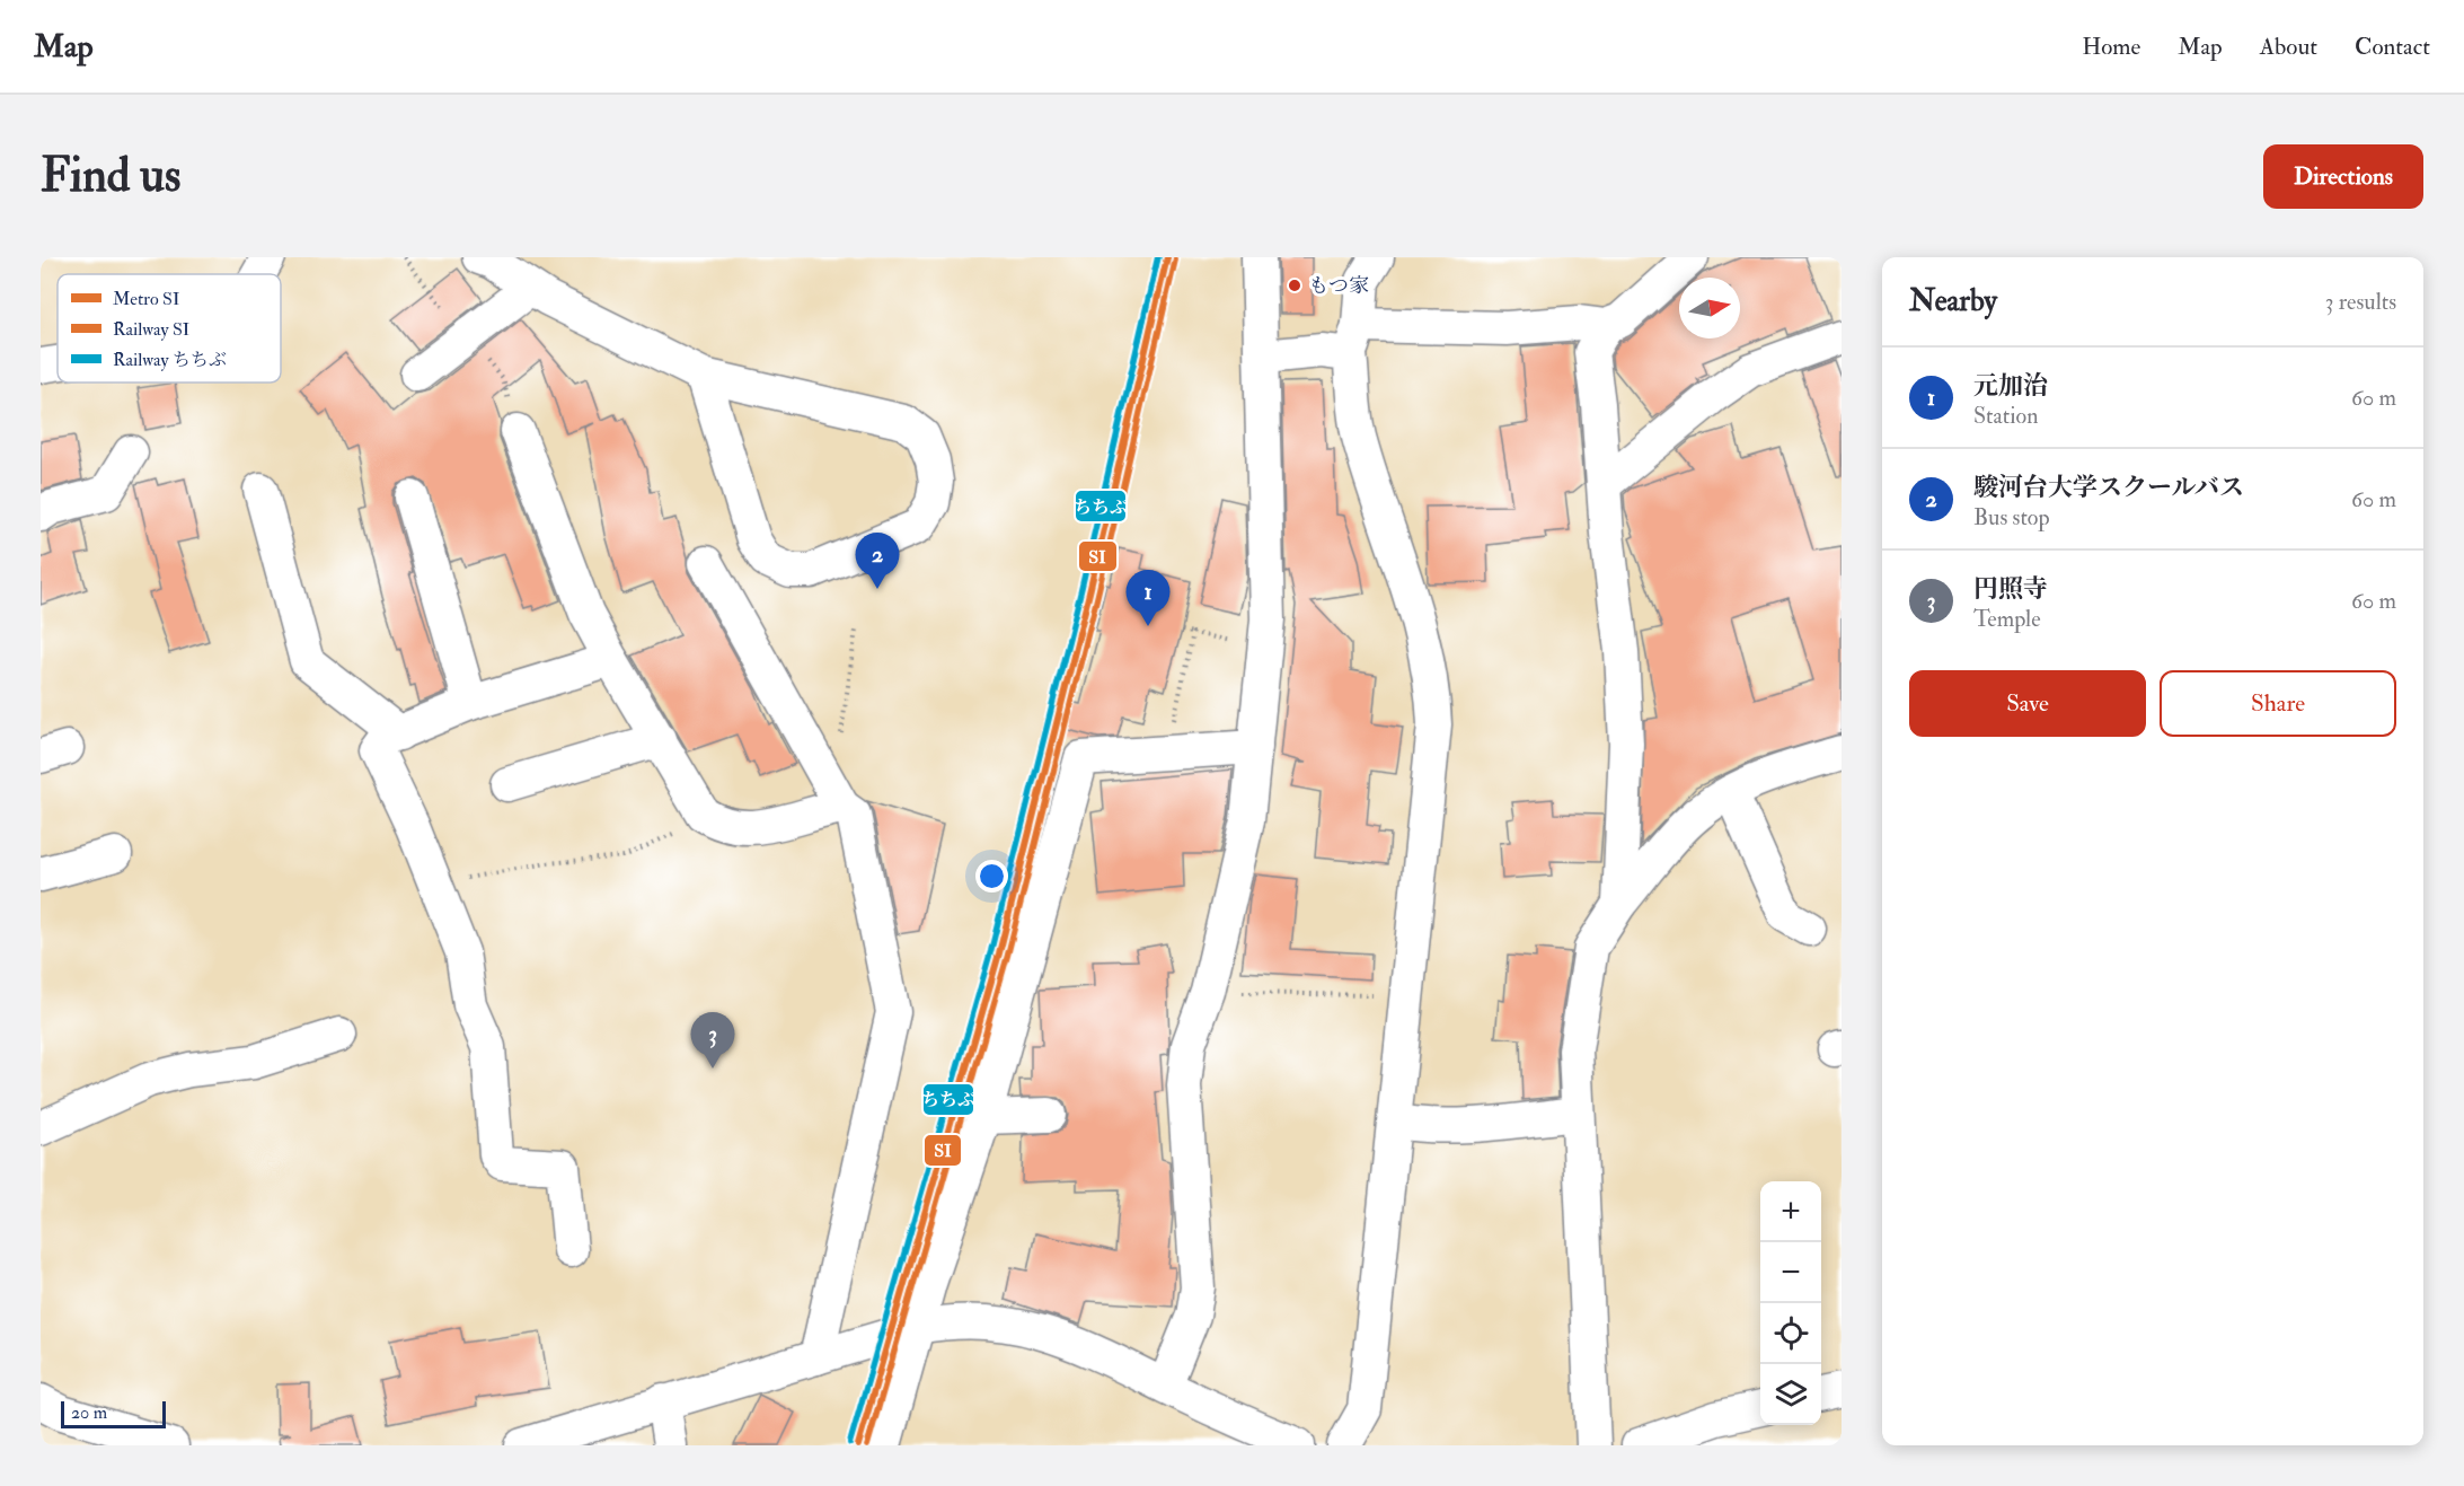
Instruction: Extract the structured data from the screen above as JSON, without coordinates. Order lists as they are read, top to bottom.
{
  "places": ["もつ家"],
  "lines": ["metro line SI", "rail line ちちぶ", "rail line SI"],
  "legend": ["Metro SI", "Railway SI", "Railway ちちぶ"],
  "scale_bar": "20 m",
  "north": "right",
  "page": {
    "header": "Map",
    "nav": [
      "Home",
      "Map",
      "About",
      "Contact"
    ],
    "buttons": [
      "Directions",
      ["Save", "Share"]
    ],
    "title": "Find us",
    "heading": ["Nearby", "3 results"],
    "list": [
      {
        "mark": "1",
        "name": "元加治",
        "note": "Station",
        "value": "60 m"
      },
      {
        "mark": "2",
        "name": "駿河台大学スクールバス",
        "note": "Bus stop",
        "value": "60 m"
      },
      {
        "mark": "3",
        "name": "円照寺",
        "note": "Temple",
        "value": "60 m"
      }
    ],
    "pins": ["2", "1", "3"],
    "map_buttons": ["+", "−"],
    "scale": "20 m"
  }
}
